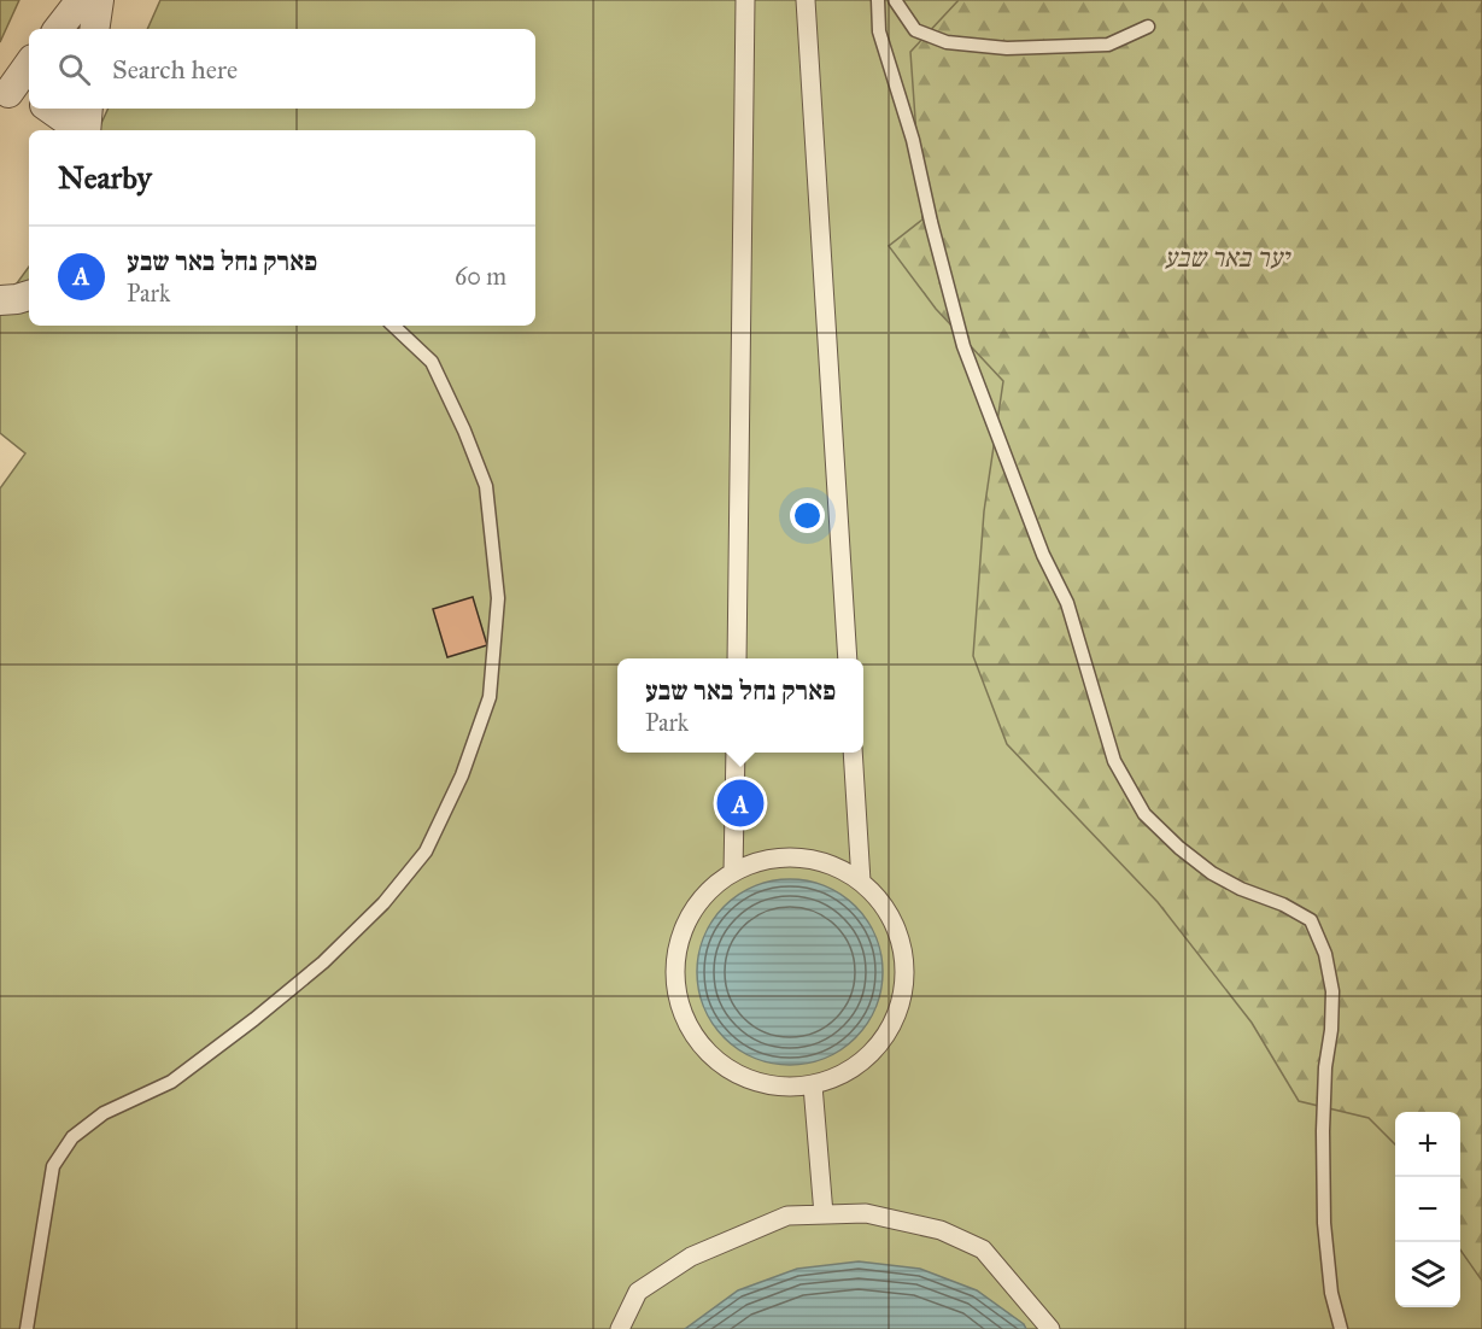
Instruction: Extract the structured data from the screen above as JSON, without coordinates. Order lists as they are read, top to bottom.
{
  "parks": ["יער באר שבע"],
  "page": {
    "search": "Search here",
    "heading": "Nearby",
    "list": [
      {
        "mark": "A",
        "name": "פארק נחל באר שבע",
        "note": "Park",
        "value": "60 m"
      }
    ],
    "popup": ["פארק נחל באר שבע", "Park"],
    "pins": "A",
    "map_buttons": ["+", "−"]
  }
}
